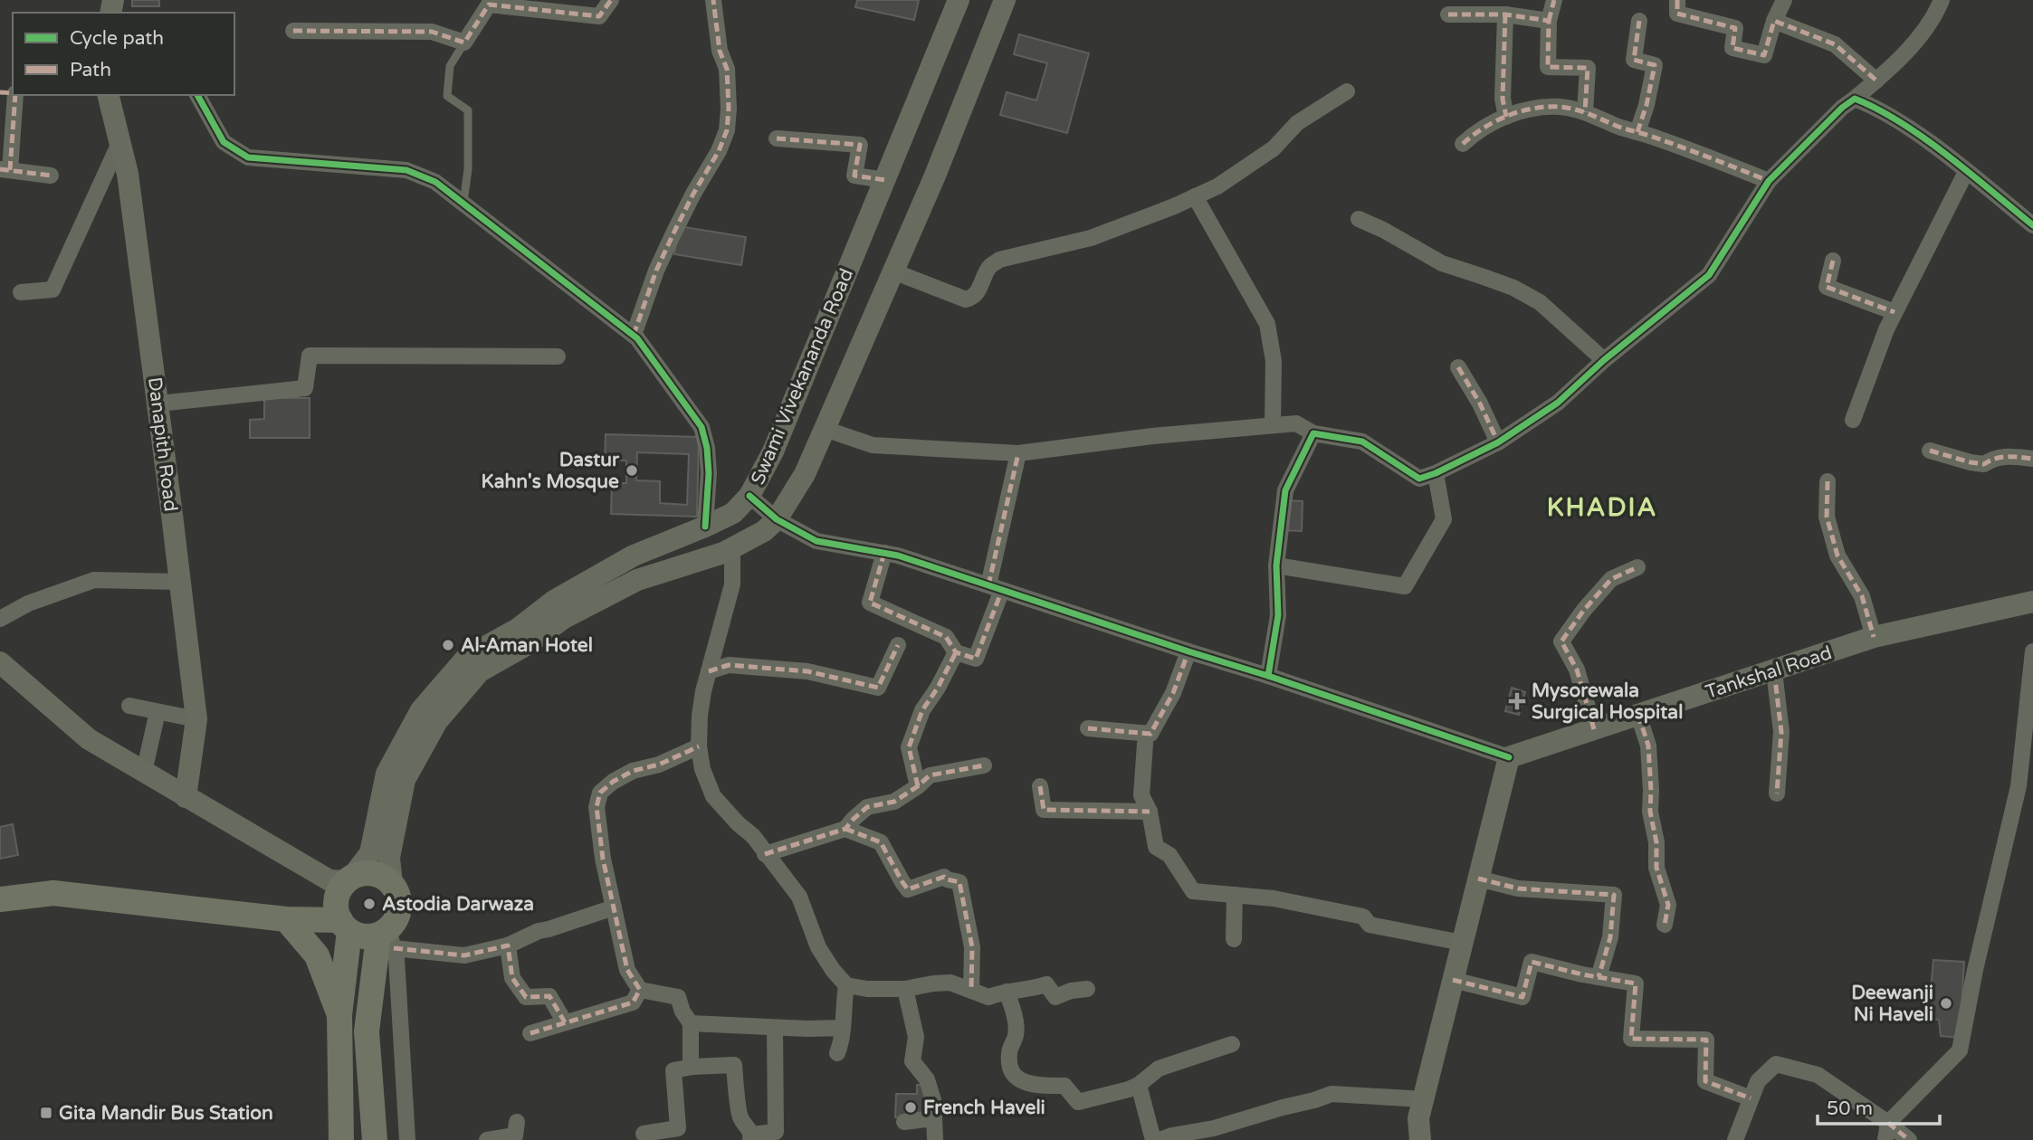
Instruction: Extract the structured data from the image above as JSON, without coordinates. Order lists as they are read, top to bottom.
{
  "streets": {
    "main road": ["Swami Vivekananda Road", "Danapith Road", "Tankshal Road"]
  },
  "districts": ["KHADIA"],
  "places": {
    "other": [
      "Dastur Kahn's Mosque",
      "Al-Aman Hotel",
      "Astodia Darwaza",
      "Deewanji Ni Haveli",
      "French Haveli"
    ],
    "health": ["Mysorewala Surgical Hospital"],
    "transit": ["Gita Mandir Bus Station"]
  },
  "legend": ["Cycle path", "Path"],
  "scale_bar": "50 m"
}
